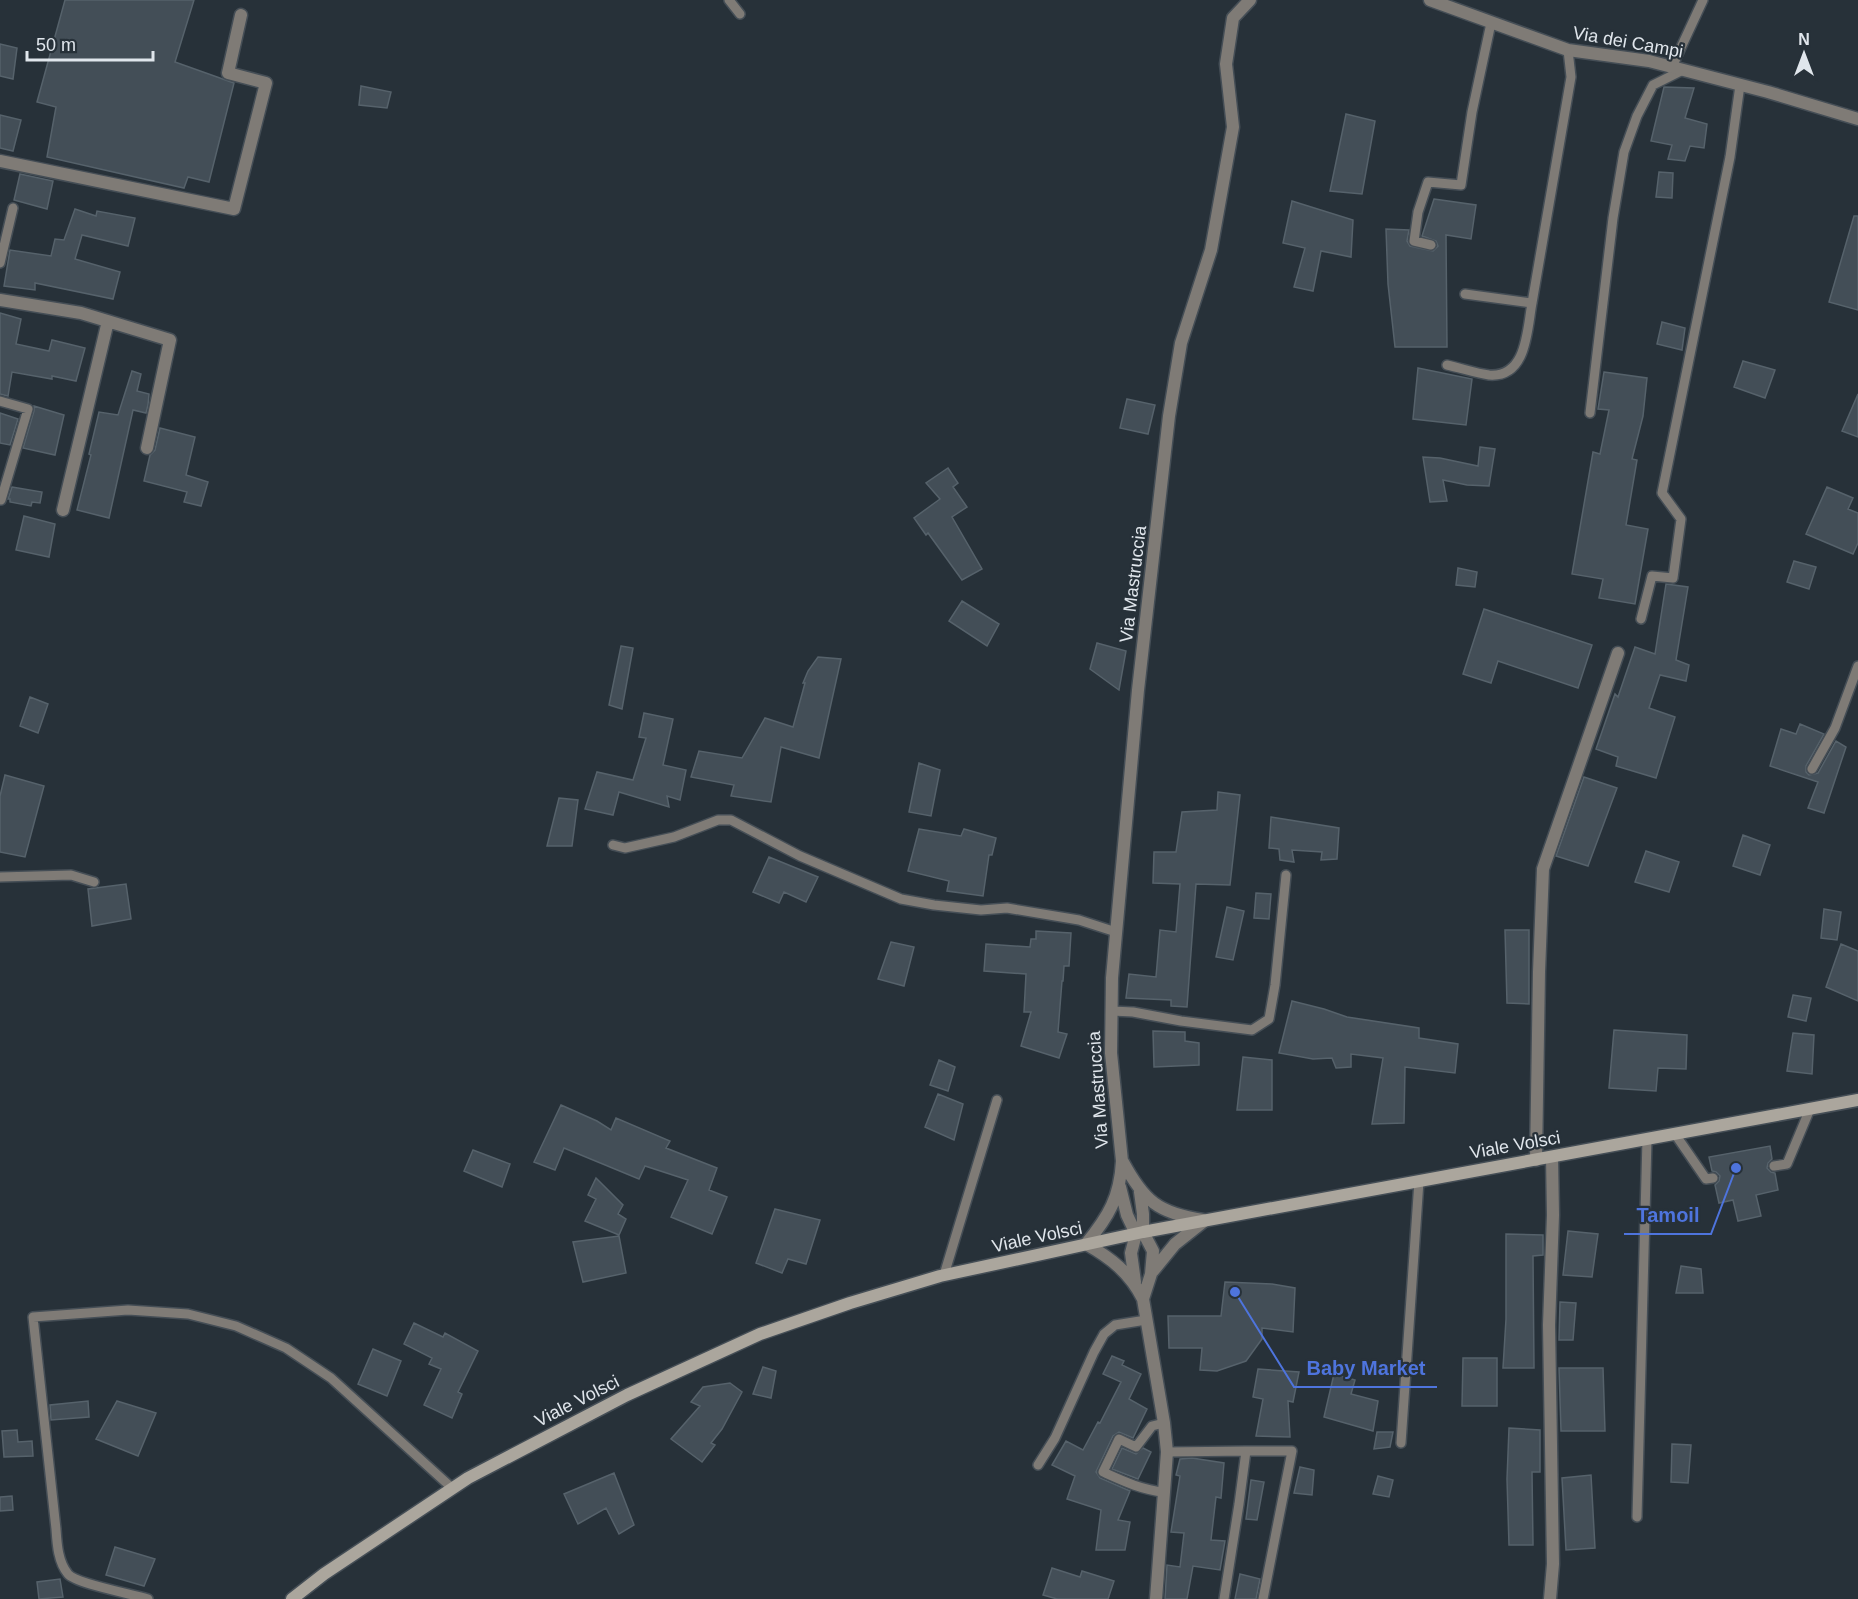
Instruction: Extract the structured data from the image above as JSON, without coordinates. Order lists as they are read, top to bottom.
{
  "streets": {
    "main road": ["Viale Volsci"],
    "street": ["Via dei Campi", "Via Mastruccia"]
  },
  "places": ["Tamoil", "Baby Market"],
  "scale_bar": "50 m",
  "north": "top"
}
